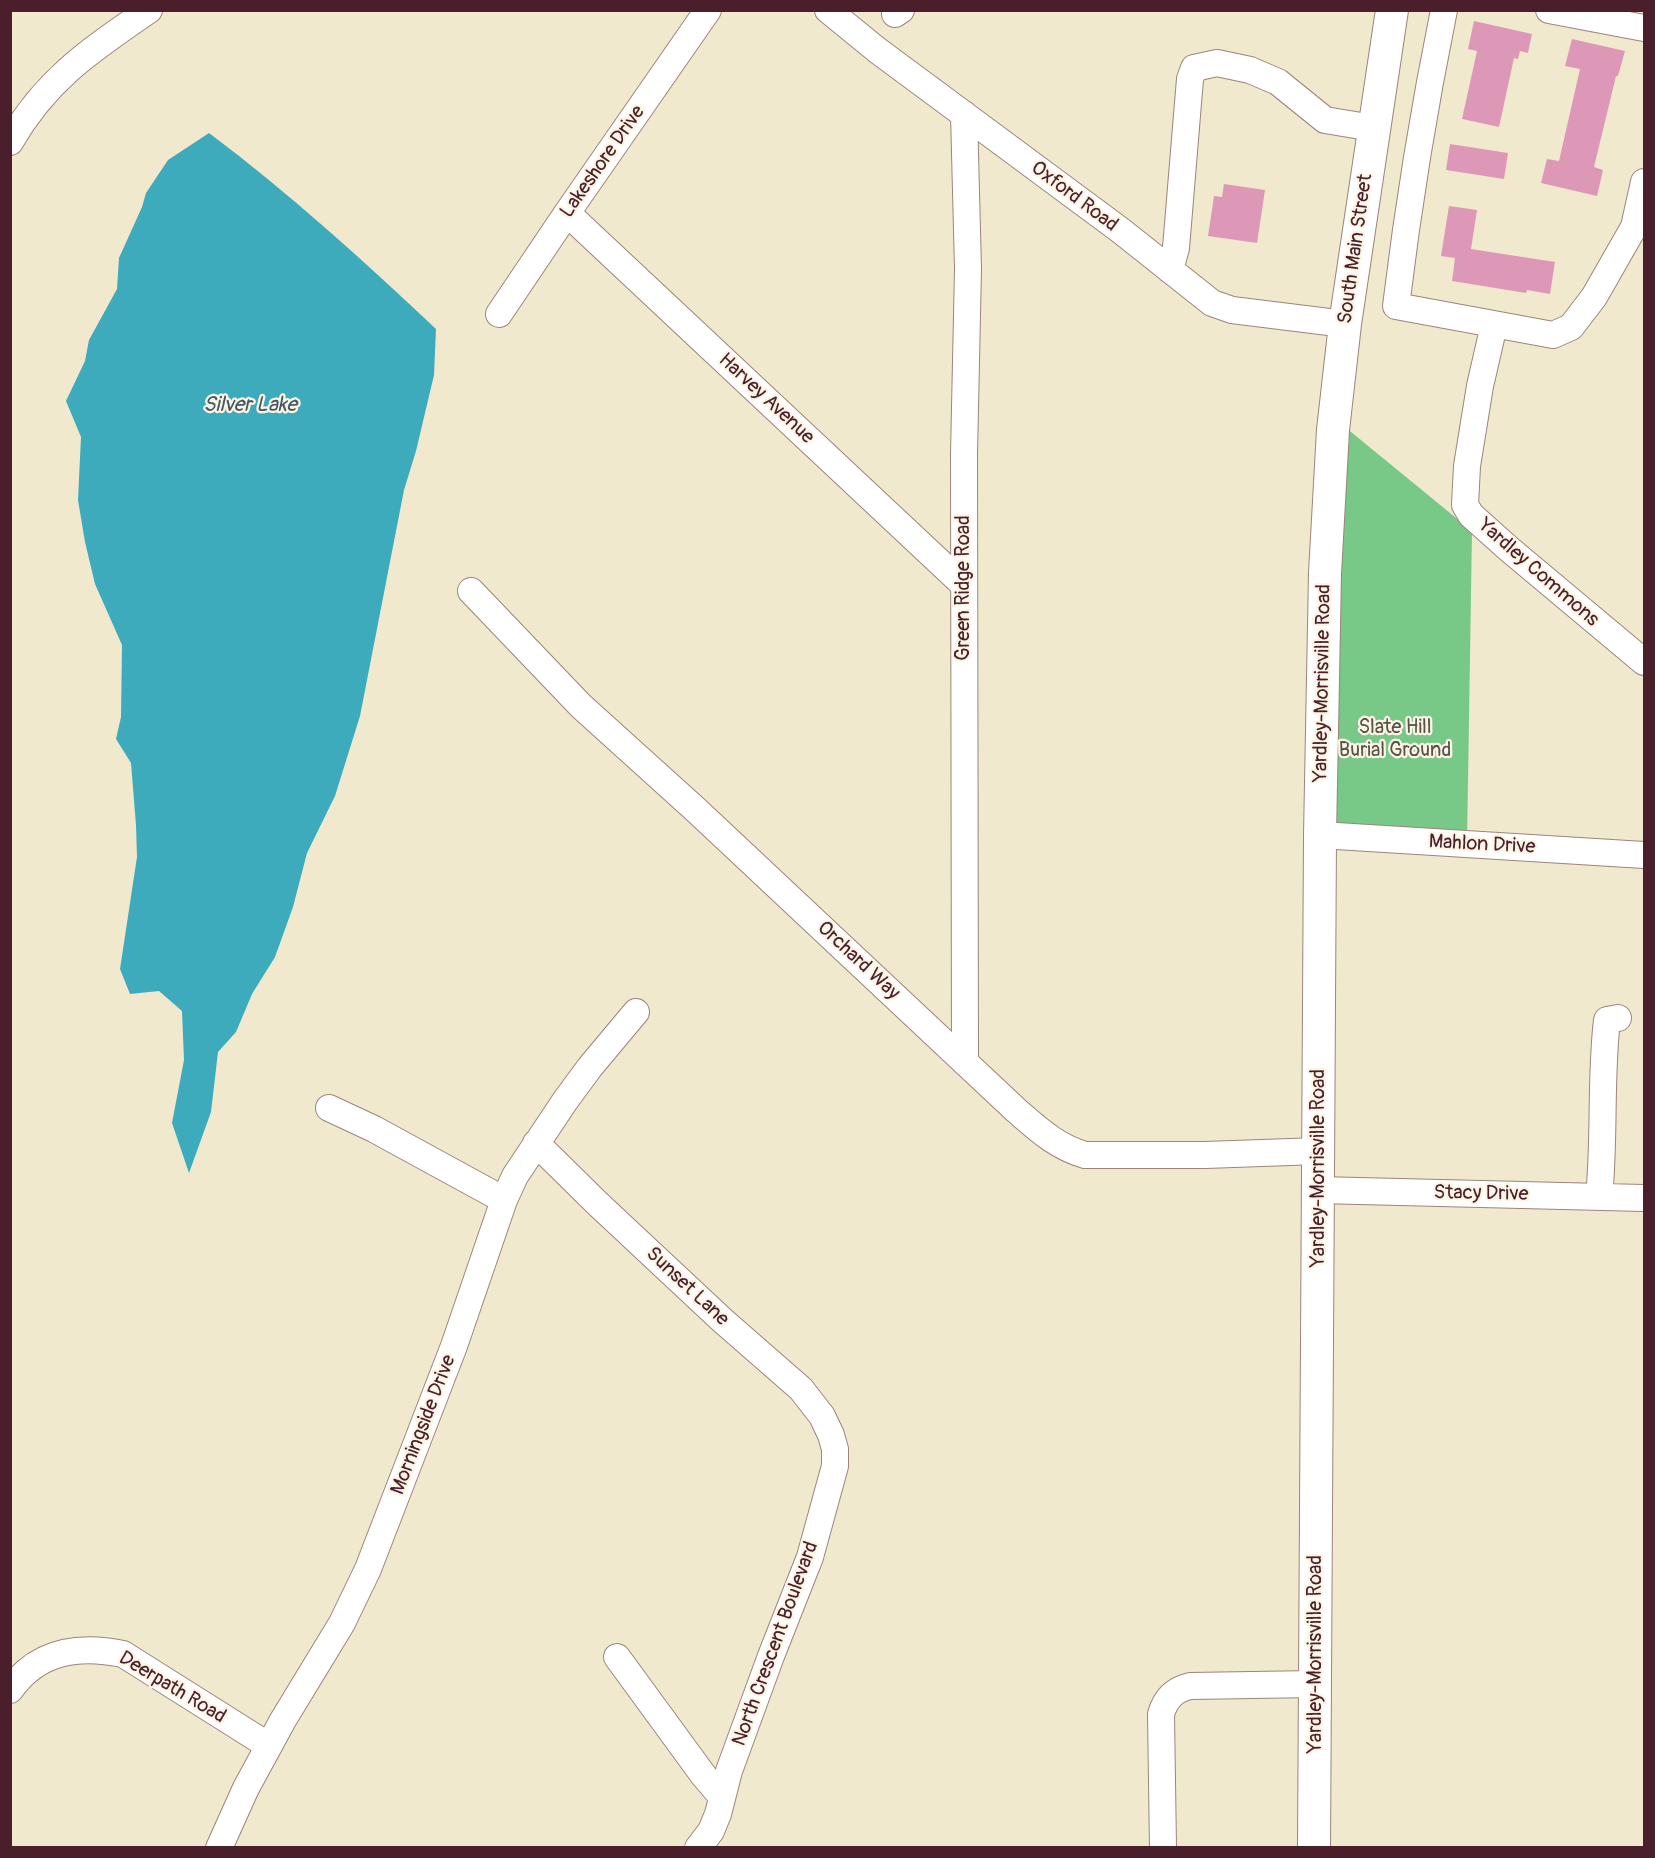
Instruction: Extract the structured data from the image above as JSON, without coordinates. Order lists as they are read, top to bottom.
{
  "streets": {
    "main road": ["South Main Street", "Yardley-Morrisville Road"],
    "street": [
      "Lakeshore Drive",
      "Oxford Road",
      "Harvey Avenue",
      "Yardley Commons",
      "Green Ridge Road",
      "Mahlon Drive",
      "Orchard Way",
      "Stacy Drive",
      "Sunset Lane",
      "Morningside Drive",
      "North Crescent Boulevard",
      "Deerpath Road"
    ]
  },
  "crossings": [
    ["Lakeshore Drive", "Harvey Avenue"],
    ["Oxford Road", "South Main Street"],
    ["Oxford Road", "Green Ridge Road"],
    ["South Main Street", "Yardley-Morrisville Road"],
    ["Harvey Avenue", "Green Ridge Road"],
    ["Green Ridge Road", "Orchard Way"],
    ["Yardley-Morrisville Road", "Mahlon Drive"],
    ["Yardley-Morrisville Road", "Orchard Way"],
    ["Yardley-Morrisville Road", "Stacy Drive"],
    ["Sunset Lane", "Morningside Drive"],
    ["Sunset Lane", "North Crescent Boulevard"],
    ["Morningside Drive", "Deerpath Road"]
  ],
  "water": ["Silver Lake"],
  "parks": ["Slate Hill Burial Ground"]
}
